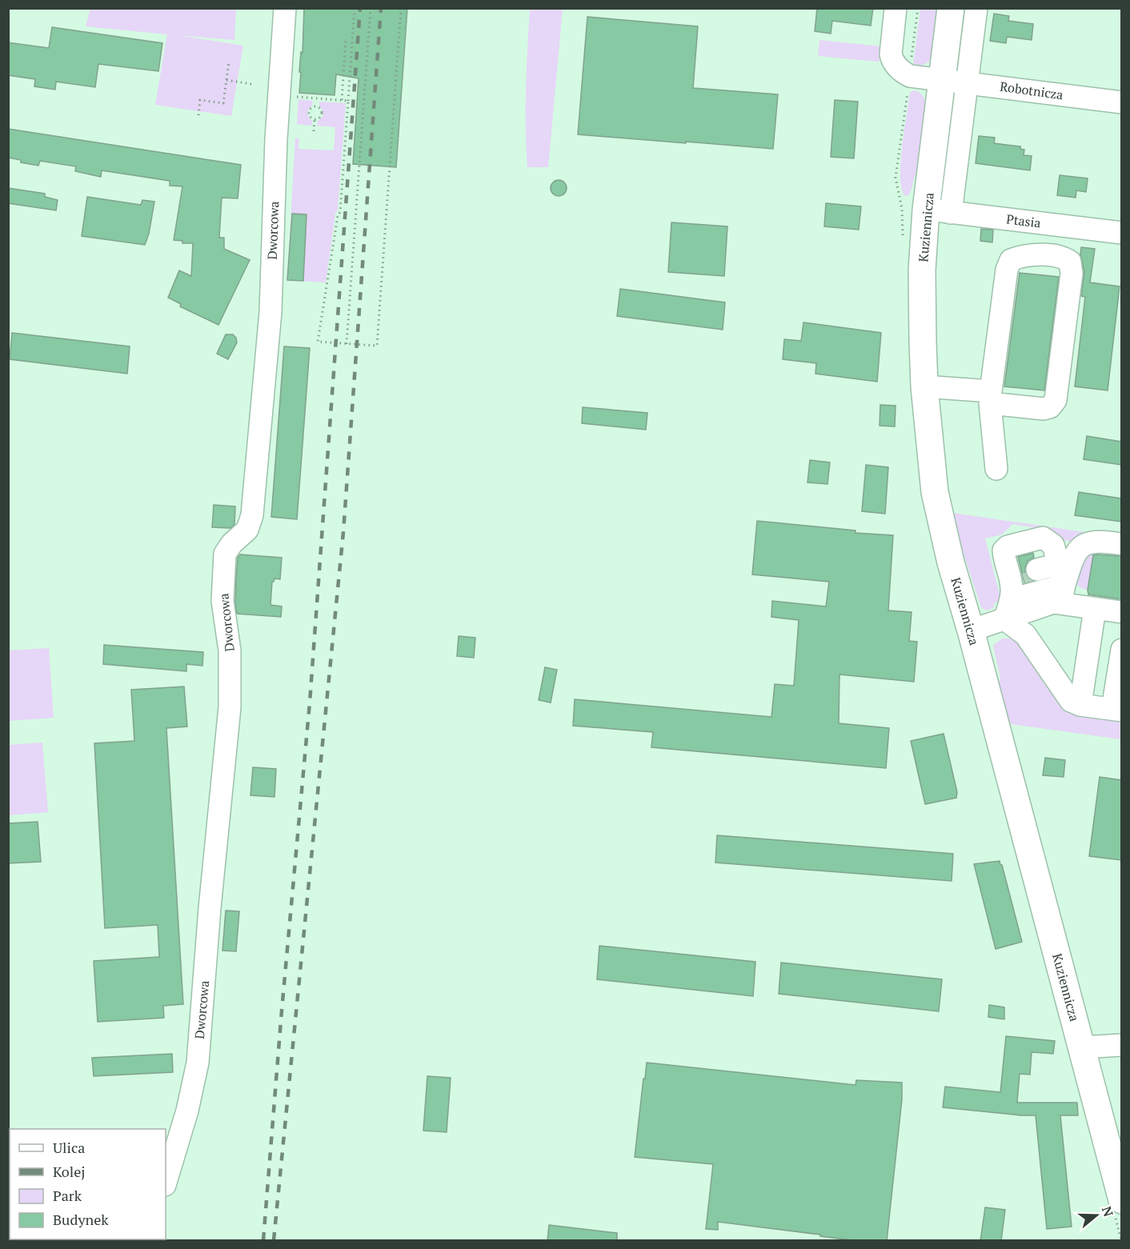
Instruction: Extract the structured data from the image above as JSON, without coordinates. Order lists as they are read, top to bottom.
{
  "streets": {
    "main road": ["Kuziennicza"],
    "street": ["Robotnicza", "Ptasia", "Dworcowa"]
  },
  "crossings": [
    ["Robotnicza", "Kuziennicza"],
    ["Ptasia", "Kuziennicza"]
  ],
  "legend": [
    "Ulica",
    "Kolej",
    "Park",
    "Budynek"
  ],
  "north": "right"
}
